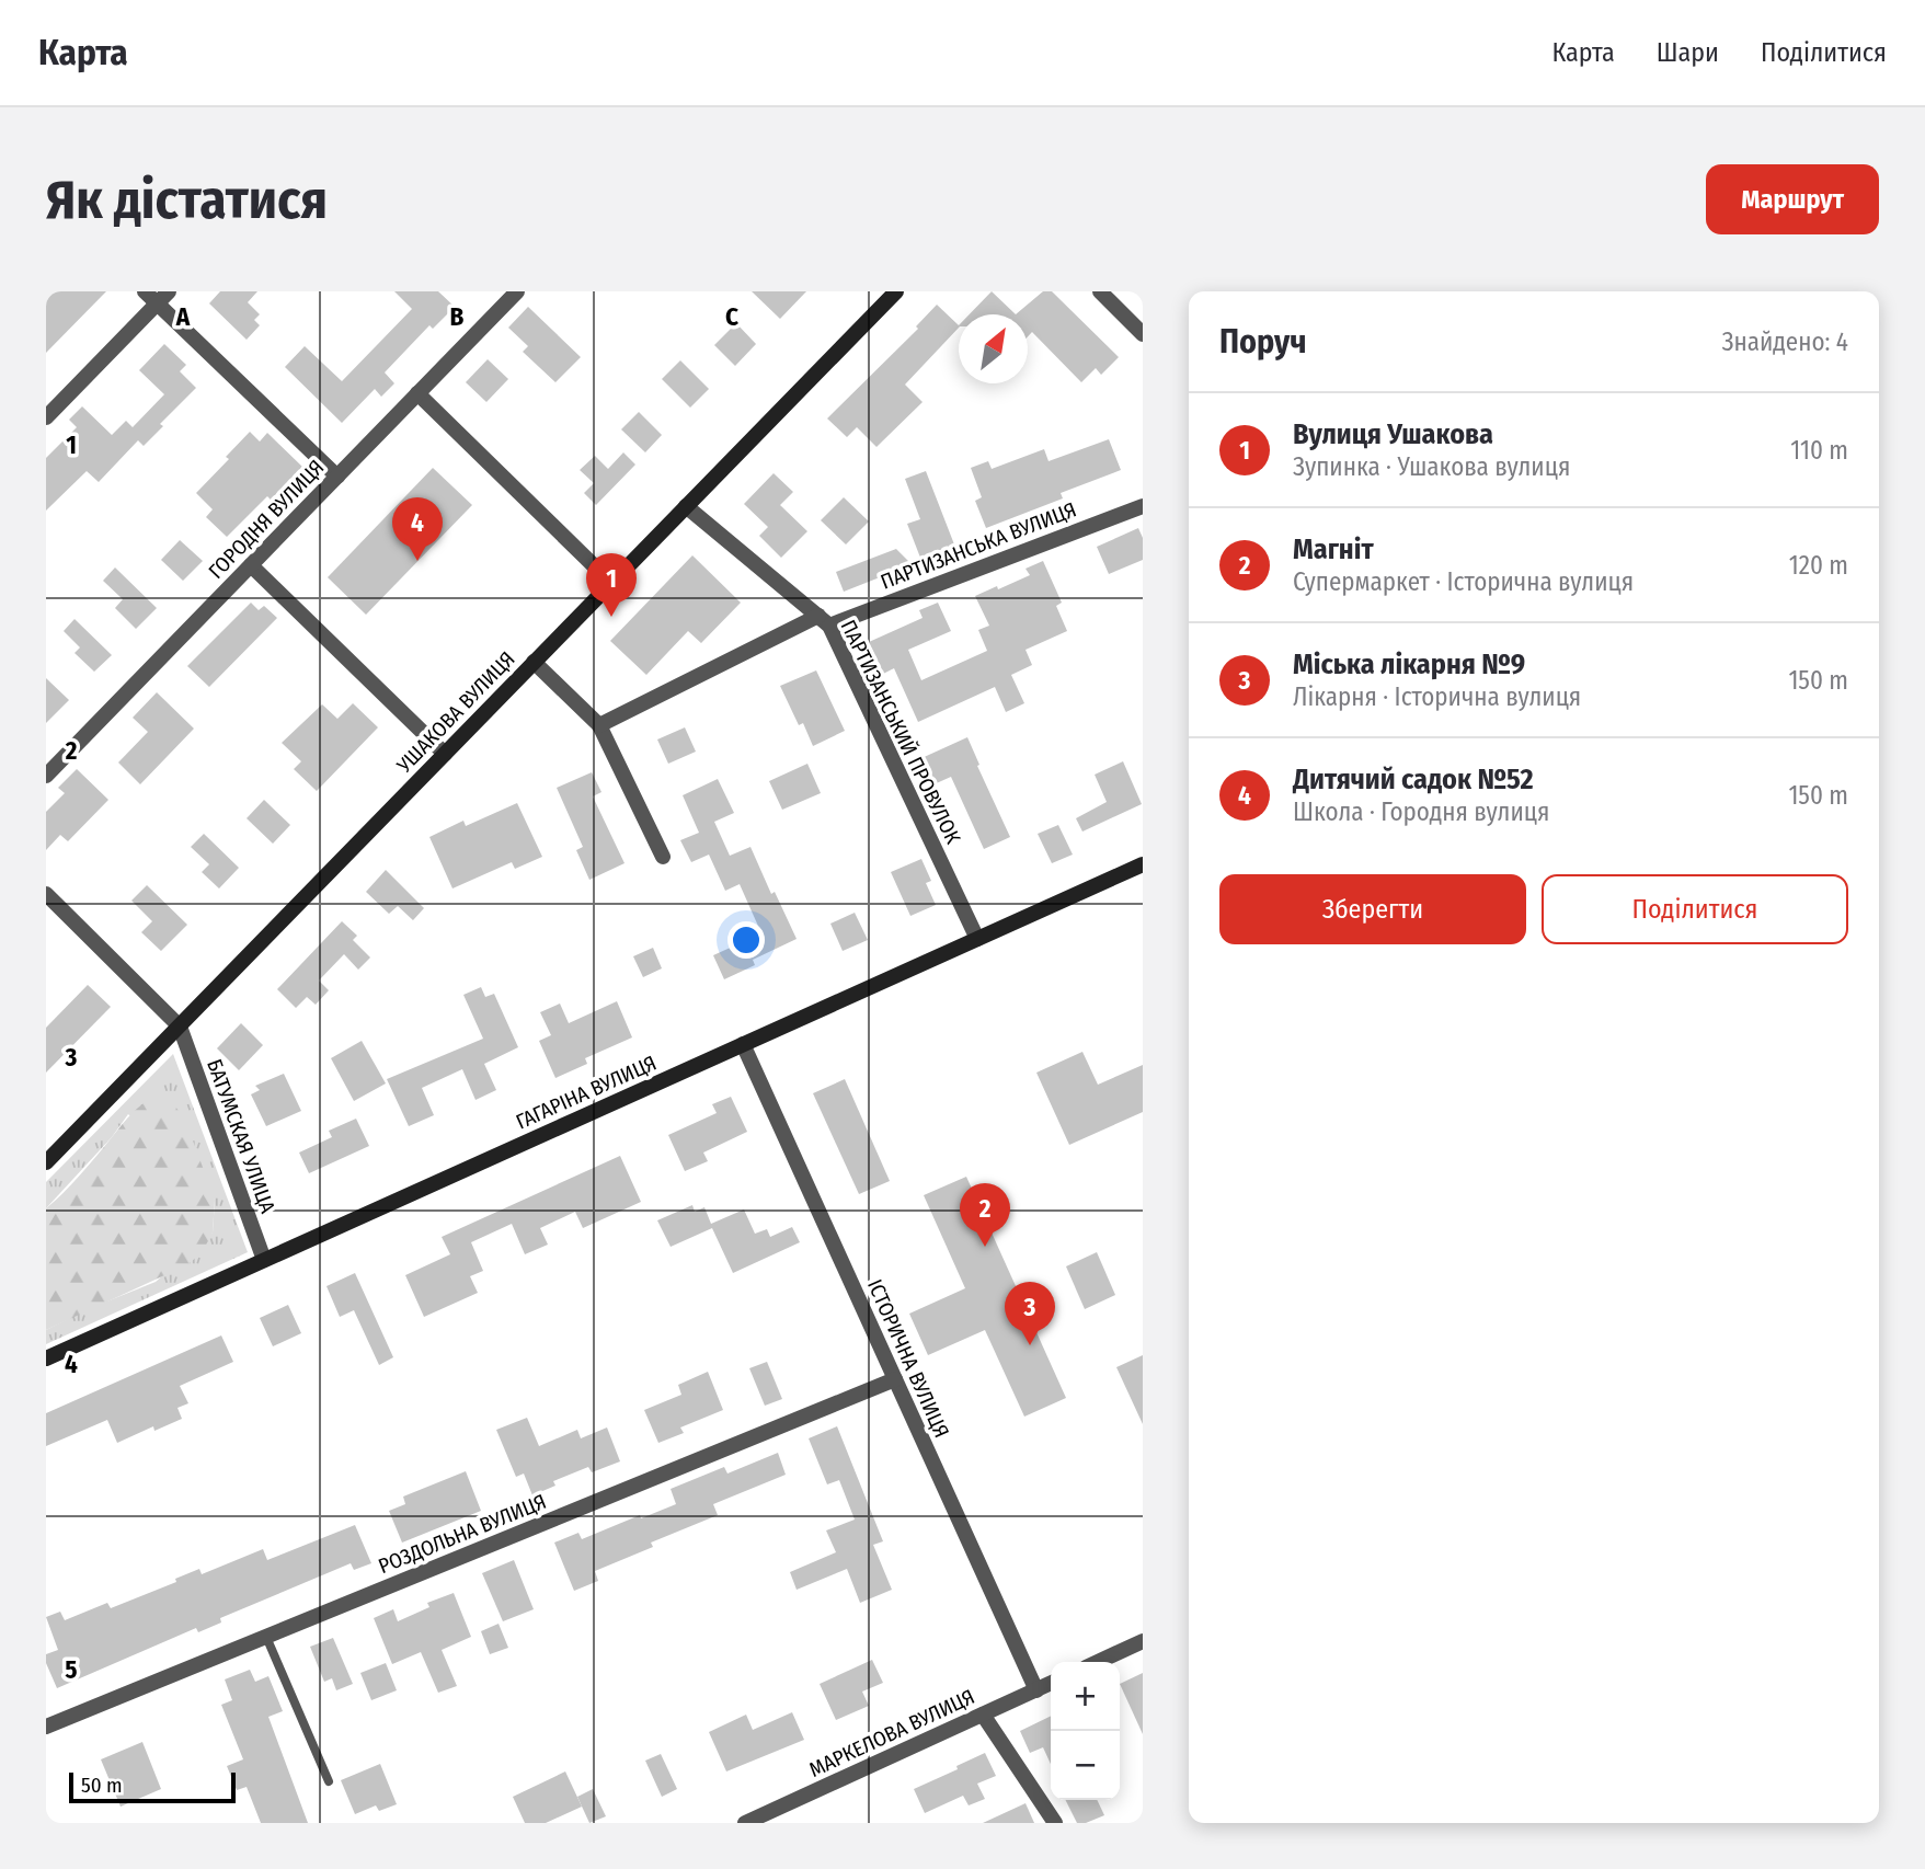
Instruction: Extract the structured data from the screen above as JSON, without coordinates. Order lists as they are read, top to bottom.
{
  "streets": {
    "street": [
      "ГОРОДНЯ ВУЛИЦЯ",
      "ПАРТИЗАНСЬКА ВУЛИЦЯ",
      "УШАКОВА ВУЛИЦЯ",
      "ПАРТИЗАНСЬКИЙ ПРОВУЛОК",
      "ГАГАРІНА ВУЛИЦЯ",
      "БАТУМСКАЯ УЛИЦА",
      "ІСТОРИЧНА ВУЛИЦЯ",
      "РОЗДОЛЬНА ВУЛИЦЯ",
      "МАРКЕЛОВА ВУЛИЦЯ"
    ]
  },
  "crossings": [
    ["ПАРТИЗАНСЬКА ВУЛИЦЯ", "ПАРТИЗАНСЬКИЙ ПРОВУЛОК"],
    ["УШАКОВА ВУЛИЦЯ", "ПАРТИЗАНСЬКИЙ ПРОВУЛОК"],
    ["УШАКОВА ВУЛИЦЯ", "БАТУМСКАЯ УЛИЦА"],
    ["ПАРТИЗАНСЬКИЙ ПРОВУЛОК", "ГАГАРІНА ВУЛИЦЯ"],
    ["ГАГАРІНА ВУЛИЦЯ", "БАТУМСКАЯ УЛИЦА"],
    ["ГАГАРІНА ВУЛИЦЯ", "ІСТОРИЧНА ВУЛИЦЯ"],
    ["ІСТОРИЧНА ВУЛИЦЯ", "РОЗДОЛЬНА ВУЛИЦЯ"],
    ["ІСТОРИЧНА ВУЛИЦЯ", "МАРКЕЛОВА ВУЛИЦЯ"]
  ],
  "scale_bar": "50 m",
  "north": "top right",
  "page": {
    "header": "Карта",
    "nav": ["Карта", "Шари", "Поділитися"],
    "buttons": [
      "Маршрут",
      ["Зберегти", "Поділитися"]
    ],
    "title": "Як дістатися",
    "heading": ["Поруч", "Знайдено: 4"],
    "list": [
      {
        "mark": "1",
        "name": "Вулиця Ушакова",
        "note": "Зупинка · Ушакова вулиця",
        "value": "110 m"
      },
      {
        "mark": "2",
        "name": "Магніт",
        "note": "Супермаркет · Історична вулиця",
        "value": "120 m"
      },
      {
        "mark": "3",
        "name": "Міська лікарня №9",
        "note": "Лікарня · Історична вулиця",
        "value": "150 m"
      },
      {
        "mark": "4",
        "name": "Дитячий садок №52",
        "note": "Школа · Городня вулиця",
        "value": "150 m"
      }
    ],
    "pins": [
      "4",
      "1",
      "2",
      "3"
    ],
    "map_buttons": ["+", "−"],
    "scale": "50 m"
  },
  "grid": {
    "columns": ["A", "B", "C"],
    "rows": [
      "1",
      "2",
      "3",
      "4",
      "5"
    ]
  }
}
